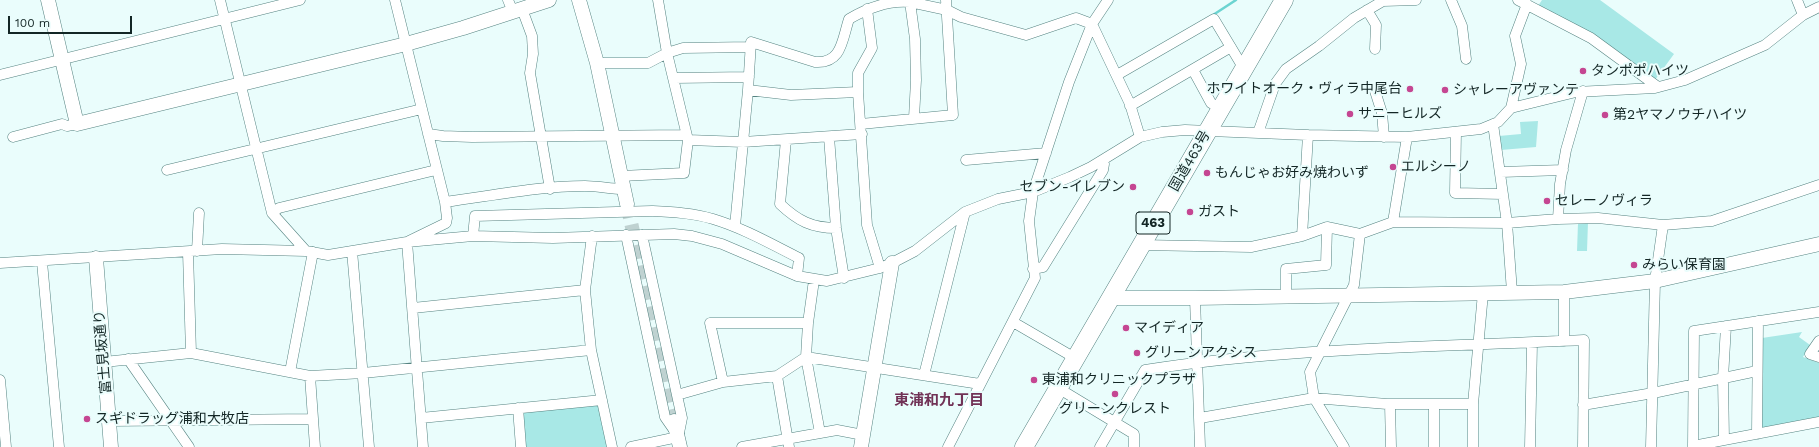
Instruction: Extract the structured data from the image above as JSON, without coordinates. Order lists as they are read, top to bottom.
{
  "streets": {
    "highway": ["国道463号", "463"],
    "street": ["富士見坂通り"]
  },
  "districts": ["東浦和九丁目"],
  "places": [
    "タンポポハイツ",
    "ホワイトオーク・ヴィラ中尾台",
    "シャレーアヴァンテ",
    "サニーヒルズ",
    "第2ヤマノウチハイツ",
    "エルシーノ",
    "もんじゃお好み焼わいず",
    "セブン-イレブン",
    "セレーノヴィラ",
    "ガスト",
    "みらい保育園",
    "マイディア",
    "グリーンアクシス",
    "東浦和クリニックプラザ",
    "グリーンクレスト",
    "スギドラッグ浦和大牧店"
  ],
  "scale_bar": "100 m"
}
